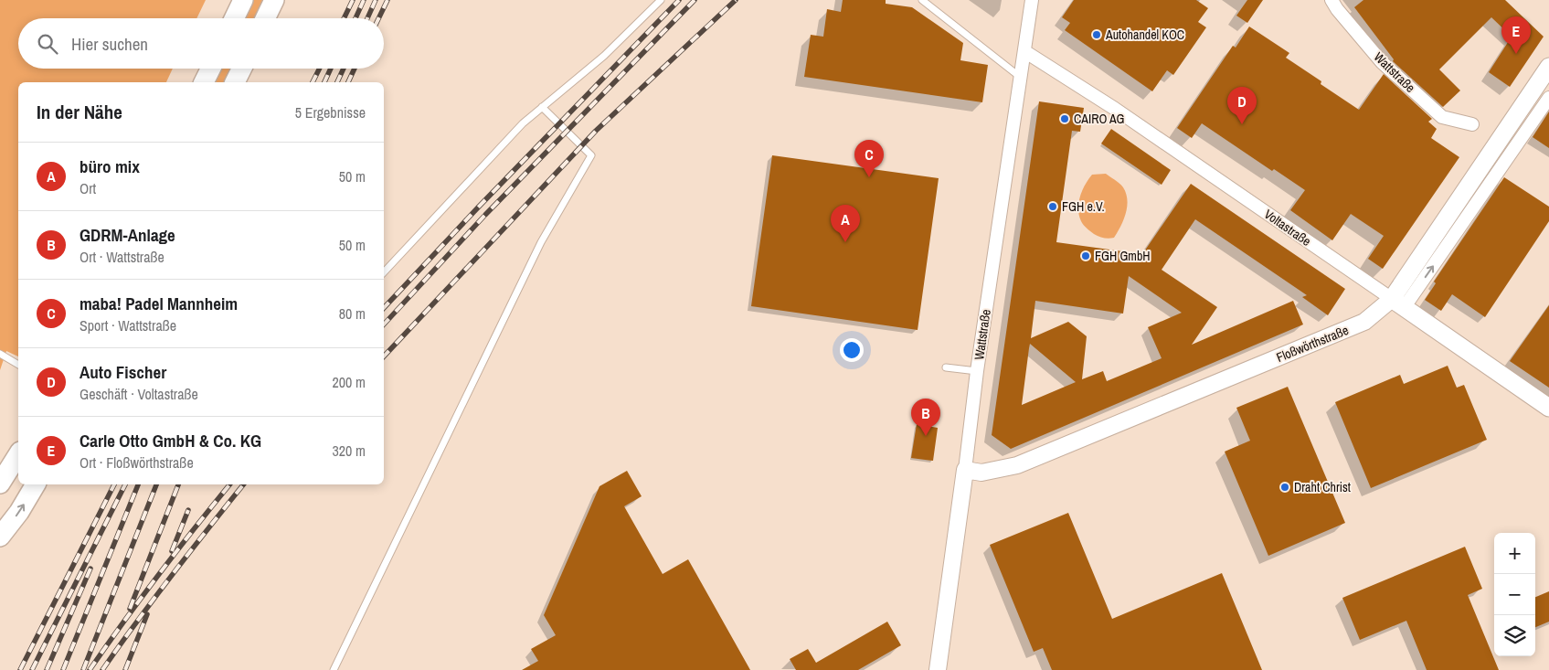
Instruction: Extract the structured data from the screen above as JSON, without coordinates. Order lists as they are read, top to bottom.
{
  "streets": {
    "main road": ["Voltastraße", "Floßwörthstraße"],
    "street": ["Wattstraße"]
  },
  "crossings": [
    ["Wattstraße", "Voltastraße"],
    ["Wattstraße", "Floßwörthstraße"],
    ["Voltastraße", "Floßwörthstraße"]
  ],
  "places": [
    "Autohandel KOC",
    "CAIRO AG",
    "FGH e.V.",
    "FGH GmbH",
    "Draht Christ"
  ],
  "page": {
    "pins": [
      "E",
      "D",
      "C",
      "A",
      "B"
    ],
    "search": "Hier suchen",
    "heading": ["In der Nähe", "5 Ergebnisse"],
    "list": [
      {
        "mark": "A",
        "name": "büro mix",
        "note": "Ort",
        "value": "50 m"
      },
      {
        "mark": "B",
        "name": "GDRM-Anlage",
        "note": "Ort · Wattstraße",
        "value": "50 m"
      },
      {
        "mark": "C",
        "name": "maba! Padel Mannheim",
        "note": "Sport · Wattstraße",
        "value": "80 m"
      },
      {
        "mark": "D",
        "name": "Auto Fischer",
        "note": "Geschäft · Voltastraße",
        "value": "200 m"
      },
      {
        "mark": "E",
        "name": "Carle Otto GmbH & Co. KG",
        "note": "Ort · Floßwörthstraße",
        "value": "320 m"
      }
    ],
    "map_buttons": ["+", "−"]
  }
}
